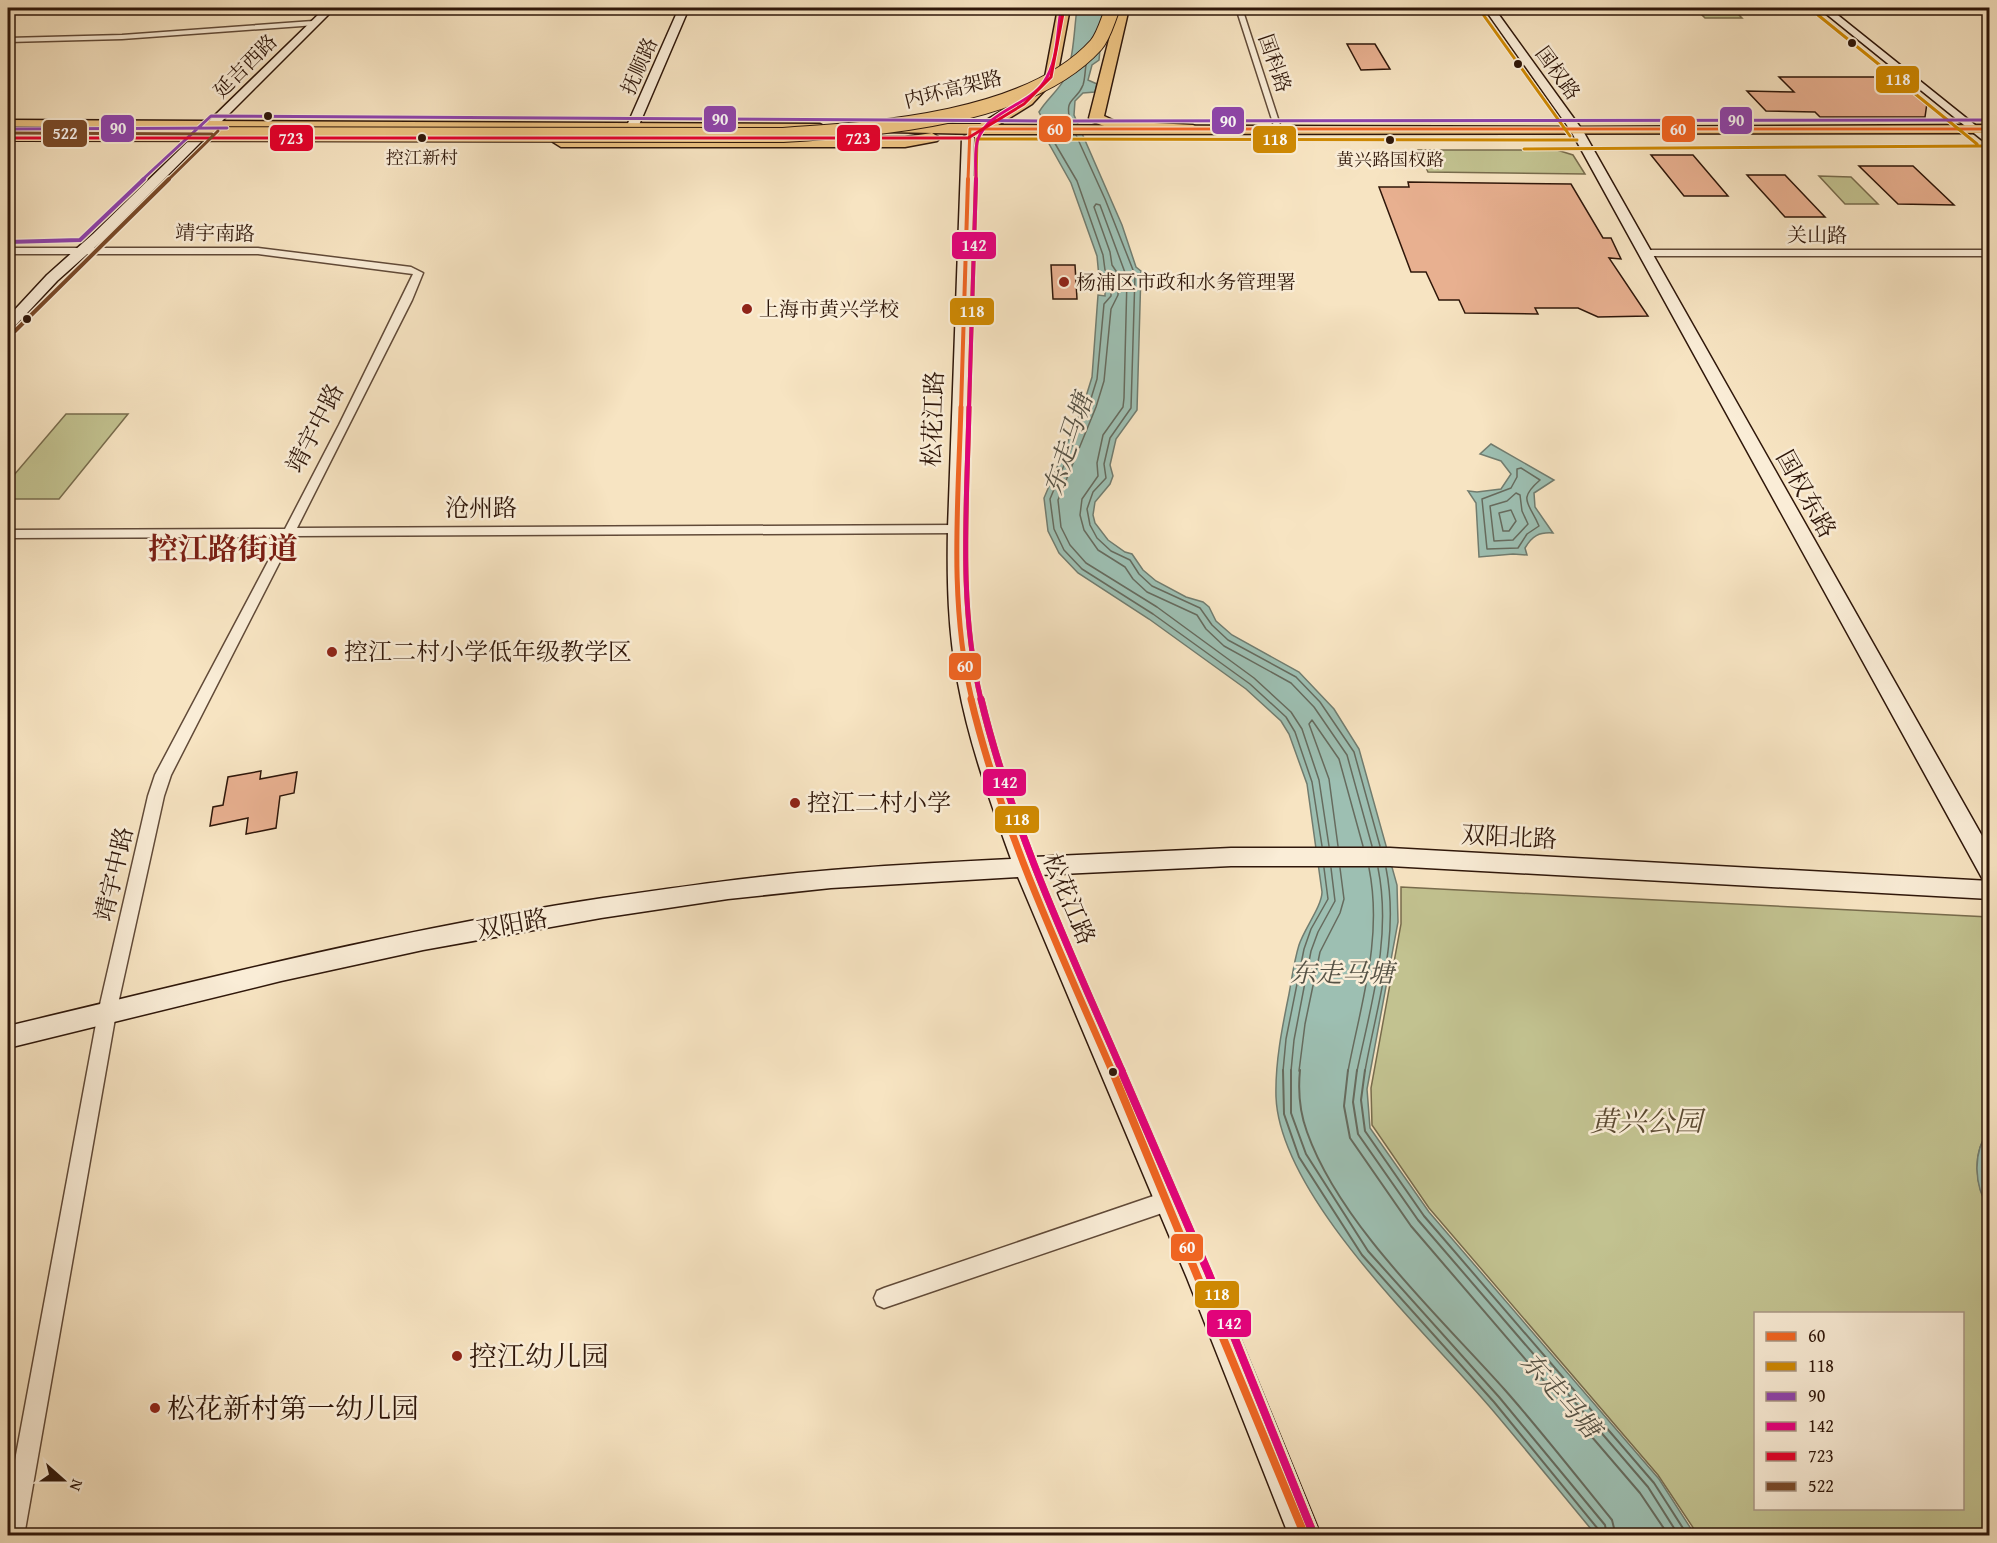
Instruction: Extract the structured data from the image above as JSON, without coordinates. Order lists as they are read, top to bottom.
{
  "streets": {
    "highway": ["内环高架路"],
    "street": [
      "国科路",
      "延吉西路",
      "抚顺路",
      "国权路",
      "靖宇南路",
      "关山路",
      "松花江路",
      "靖宇中路",
      "国权东路",
      "沧州路",
      "双阳北路",
      "双阳路"
    ]
  },
  "crossings": [
    ["延吉西路", "靖宇南路"],
    ["国权路", "国权东路"],
    ["靖宇南路", "靖宇中路"],
    ["关山路", "国权东路"],
    ["松花江路", "沧州路"],
    ["松花江路", "双阳北路"],
    ["松花江路", "双阳路"],
    ["靖宇中路", "沧州路"],
    ["靖宇中路", "双阳路"],
    ["双阳北路", "双阳路"]
  ],
  "districts": ["控江路街道"],
  "water": ["东走马塘"],
  "parks": ["黄兴公园"],
  "places": [
    "控江新村",
    "黄兴路国权路",
    "杨浦区市政和水务管理署",
    "上海市黄兴学校",
    "控江二村小学低年级教学区",
    "控江二村小学",
    "控江幼儿园",
    "松花新村第一幼儿园"
  ],
  "lines": [
    "transit line 723",
    "transit line 142",
    "transit line 118",
    "transit line 90",
    "transit line 60",
    "transit line 522"
  ],
  "legend": [
    "60",
    "118",
    "90",
    "142",
    "723",
    "522"
  ],
  "north": "right"
}
